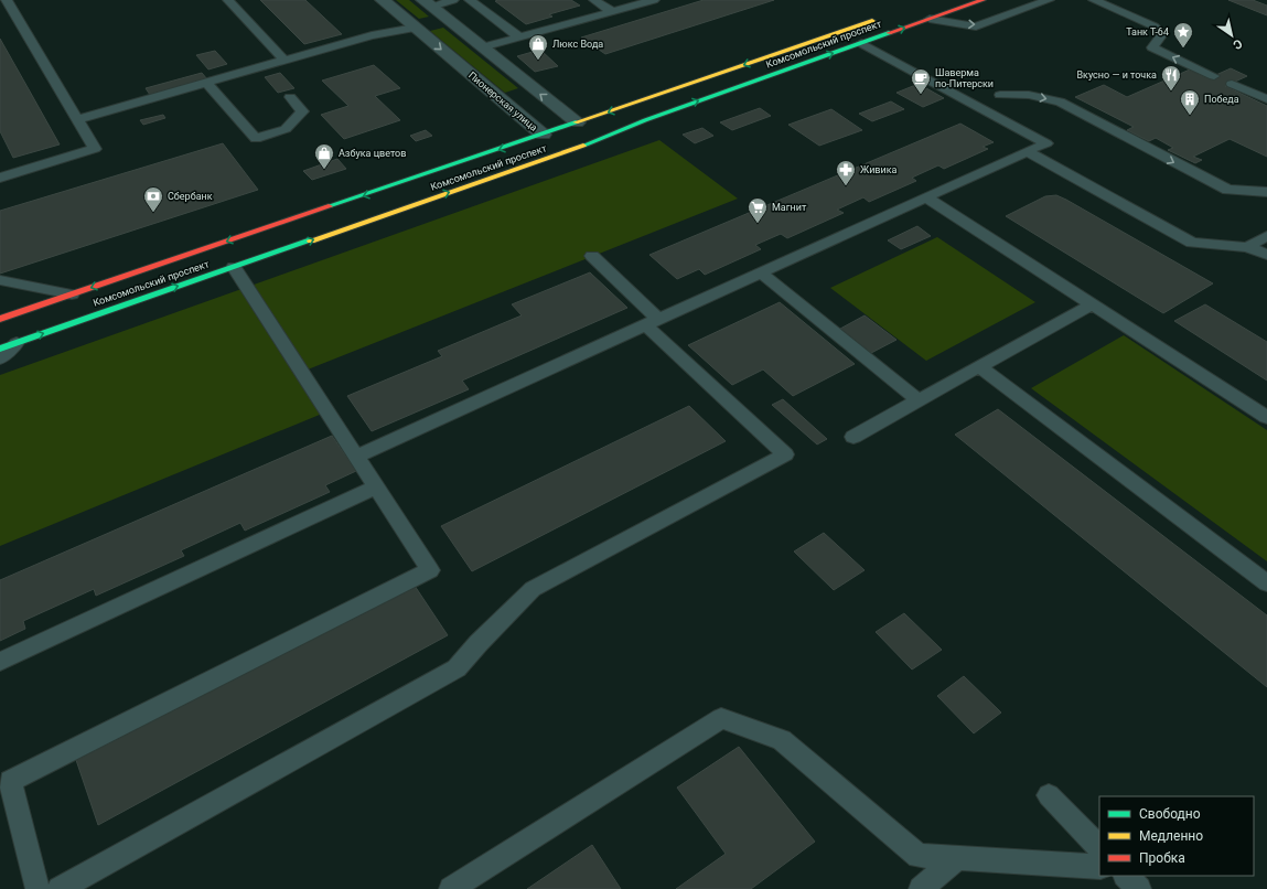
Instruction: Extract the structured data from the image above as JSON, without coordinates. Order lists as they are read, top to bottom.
{
  "streets": {
    "main road": ["Комсомольский проспект", "Пионерская улица"]
  },
  "crossings": [
    ["Комсомольский проспект", "Пионерская улица"]
  ],
  "places": {
    "place": ["Танк Т-64"],
    "shop": ["Люкс Вода", "Азбука цветов"],
    "restaurant": ["Вкусно — и точка"],
    "cafe": ["Шаверма по-Питерски"],
    "building": ["Победа"],
    "pharmacy": ["Живика"],
    "bank": ["Сбербанк"],
    "supermarket": ["Магнит"]
  },
  "legend": ["Свободно", "Медленно", "Пробка"],
  "north": "bottom right"
}
